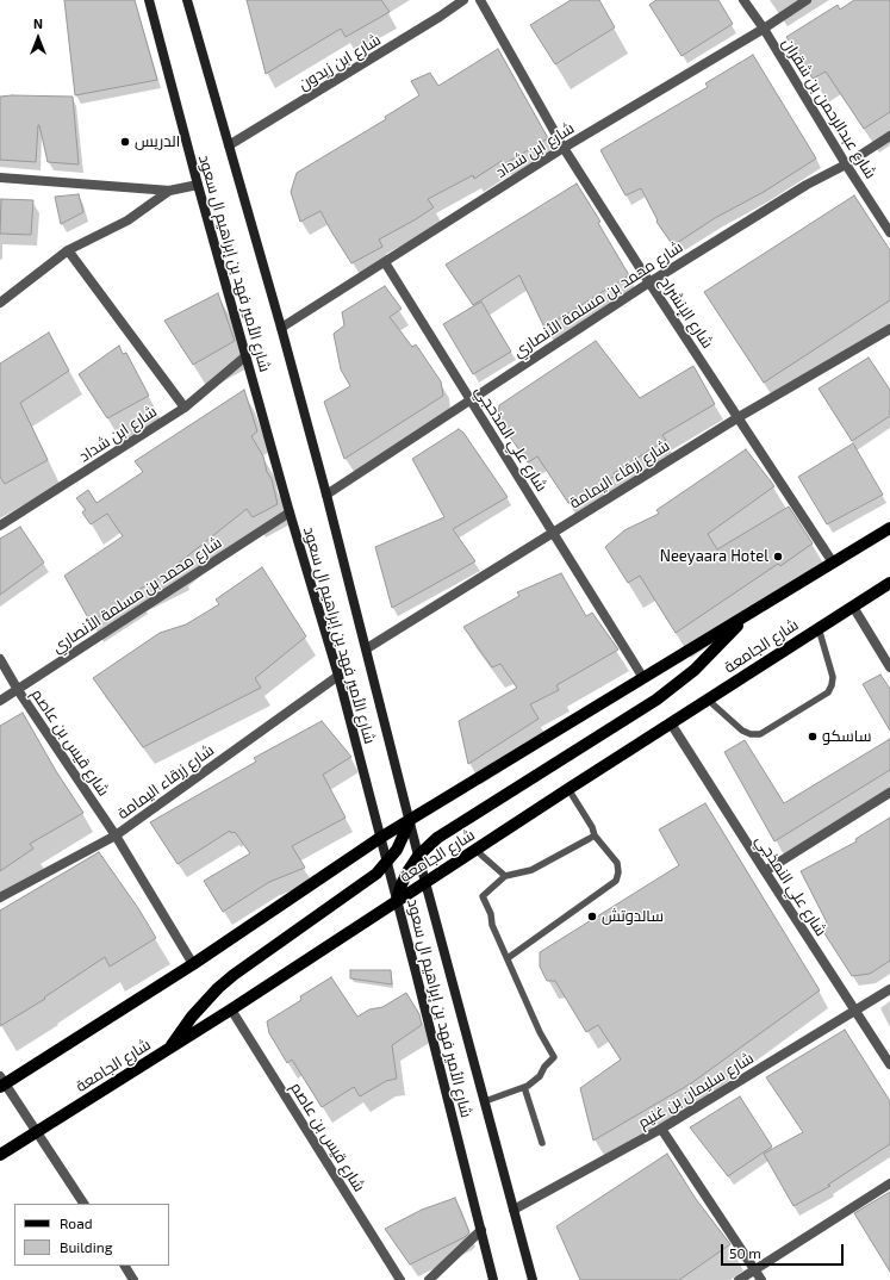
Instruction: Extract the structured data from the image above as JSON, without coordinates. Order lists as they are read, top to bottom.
{
  "streets": {
    "main road": ["شارع الأمير فهد بن إبراهيم ال سعود", "شارع الجامعة"],
    "street": [
      "شارع ابن زيدون",
      "شارع عبدالرحمن بن شقران",
      "شارع ابن شداد",
      "شارع محمد بن مسلمة الأنصاري",
      "شارع الإنشراح",
      "شارع علي المذحجي",
      "شارع زرقاء اليمامة",
      "شارع قيس بن عاصم",
      "شارع علي النمذجي",
      "شارع سليمان بن غنيم"
    ]
  },
  "crossings": [
    ["شارع ابن زيدون", "شارع الأمير فهد بن إبراهيم ال سعود"],
    ["شارع عبدالرحمن بن شقران", "شارع ابن شداد"],
    ["شارع عبدالرحمن بن شقران", "شارع محمد بن مسلمة الأنصاري"],
    ["شارع ابن شداد", "شارع الأمير فهد بن إبراهيم ال سعود"],
    ["شارع ابن شداد", "شارع الإنشراح"],
    ["شارع ابن شداد", "شارع علي المذحجي"],
    ["شارع الأمير فهد بن إبراهيم ال سعود", "شارع محمد بن مسلمة الأنصاري"],
    ["شارع الأمير فهد بن إبراهيم ال سعود", "شارع زرقاء اليمامة"],
    ["شارع الأمير فهد بن إبراهيم ال سعود", "شارع الجامعة"],
    ["شارع الأمير فهد بن إبراهيم ال سعود", "شارع سليمان بن غنيم"],
    ["شارع محمد بن مسلمة الأنصاري", "شارع الإنشراح"],
    ["شارع محمد بن مسلمة الأنصاري", "شارع علي المذحجي"],
    ["شارع محمد بن مسلمة الأنصاري", "شارع قيس بن عاصم"],
    ["شارع الإنشراح", "شارع زرقاء اليمامة"],
    ["شارع الإنشراح", "شارع الجامعة"],
    ["شارع علي المذحجي", "شارع زرقاء اليمامة"],
    ["شارع علي المذحجي", "شارع الجامعة"],
    ["شارع زرقاء اليمامة", "شارع قيس بن عاصم"],
    ["شارع الجامعة", "شارع قيس بن عاصم"],
    ["شارع الجامعة", "شارع علي النمذجي"],
    ["شارع علي النمذجي", "شارع سليمان بن غنيم"]
  ],
  "places": [
    "الدريس",
    "Neeyaara Hotel",
    "ساسكو",
    "سالدوتش"
  ],
  "legend": ["Road", "Building"],
  "scale_bar": "50 m",
  "north": "top"
}
